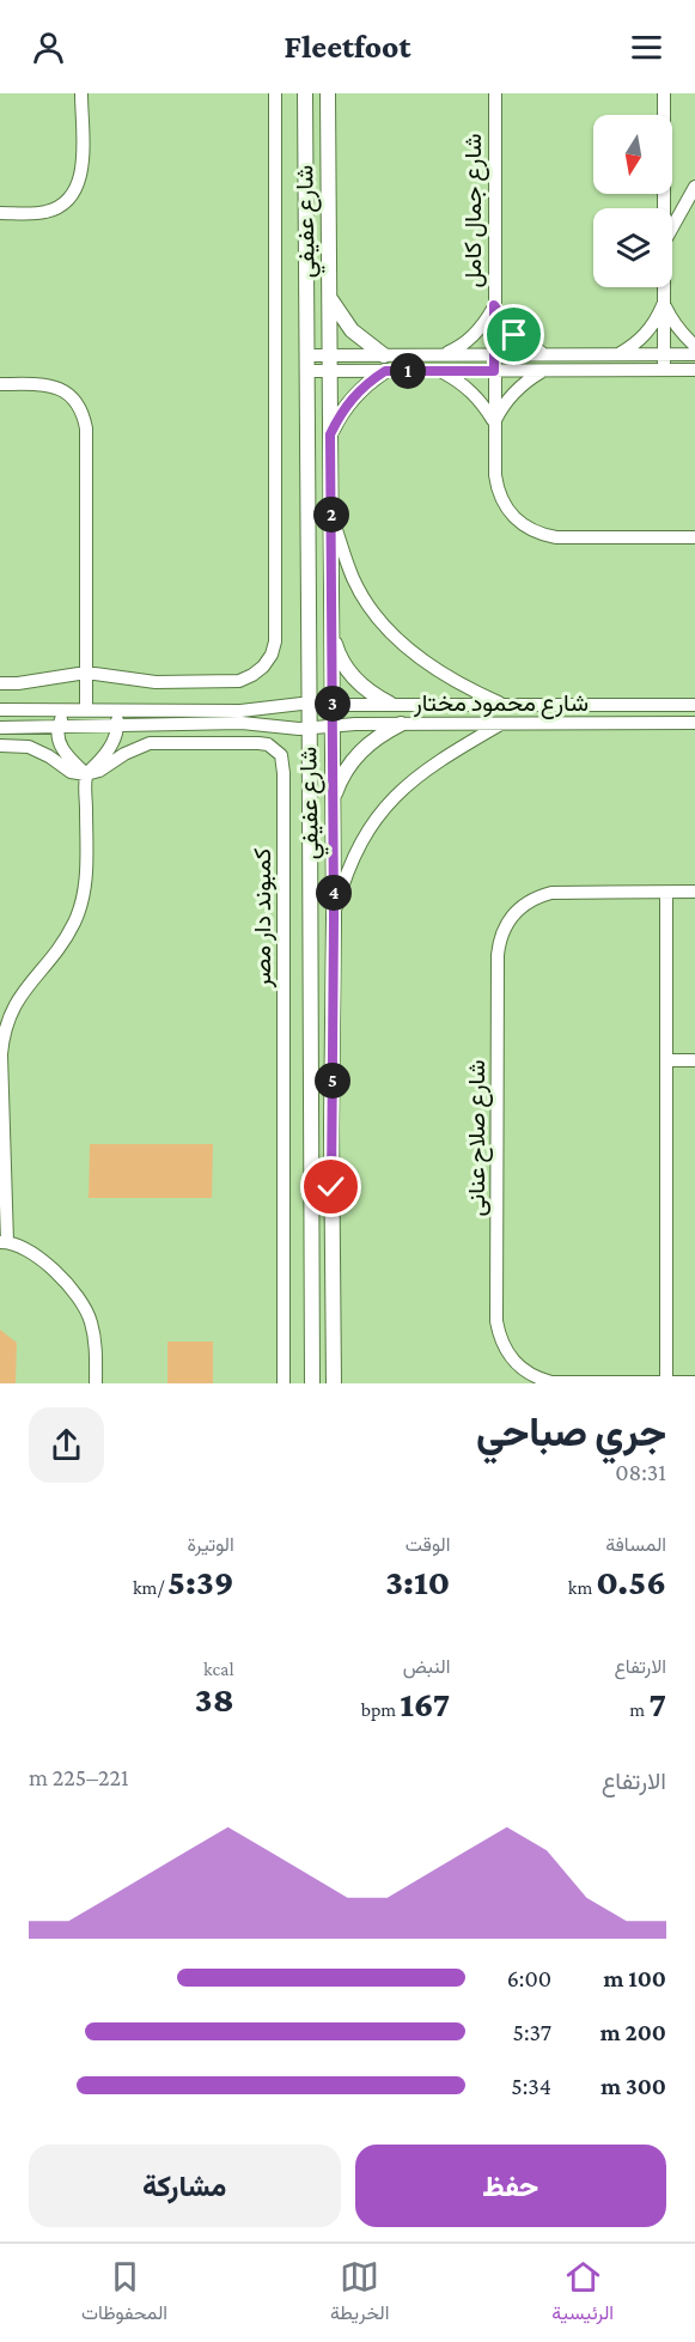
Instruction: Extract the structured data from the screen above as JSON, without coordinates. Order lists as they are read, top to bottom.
{
  "streets": {
    "street": [
      "شارع جمال كامل",
      "شارع عفيفي",
      "شارع محمود مختار",
      "كمبوند دار مصر",
      "شارع صلاح عنانى"
    ]
  },
  "crossings": [
    ["شارع عفيفي", "شارع محمود مختار"]
  ],
  "north": "bottom",
  "page": {
    "header": "Fleetfoot",
    "pins": [
      "1",
      "2",
      "3",
      "4",
      "5"
    ],
    "heading": ["جري صباحي", "08:31"],
    "stats": [
      ["المسافة", "0.56 km"],
      ["الوقت", "3:10"],
      ["الوتيرة", "5:39 /km"],
      ["الارتفاع", "7 m"],
      ["النبض", "167 bpm"],
      ["kcal", "38"]
    ],
    "chart": ["الارتفاع", "221–225 m"],
    "list": [
      {
        "name": "100 m",
        "note": "6:00"
      },
      {
        "name": "200 m",
        "note": "5:37"
      },
      {
        "name": "300 m",
        "note": "5:34"
      }
    ],
    "buttons": ["حفظ", "مشاركة"],
    "tabs": ["الرئيسية", "الخريطة", "المحفوظات"]
  }
}
